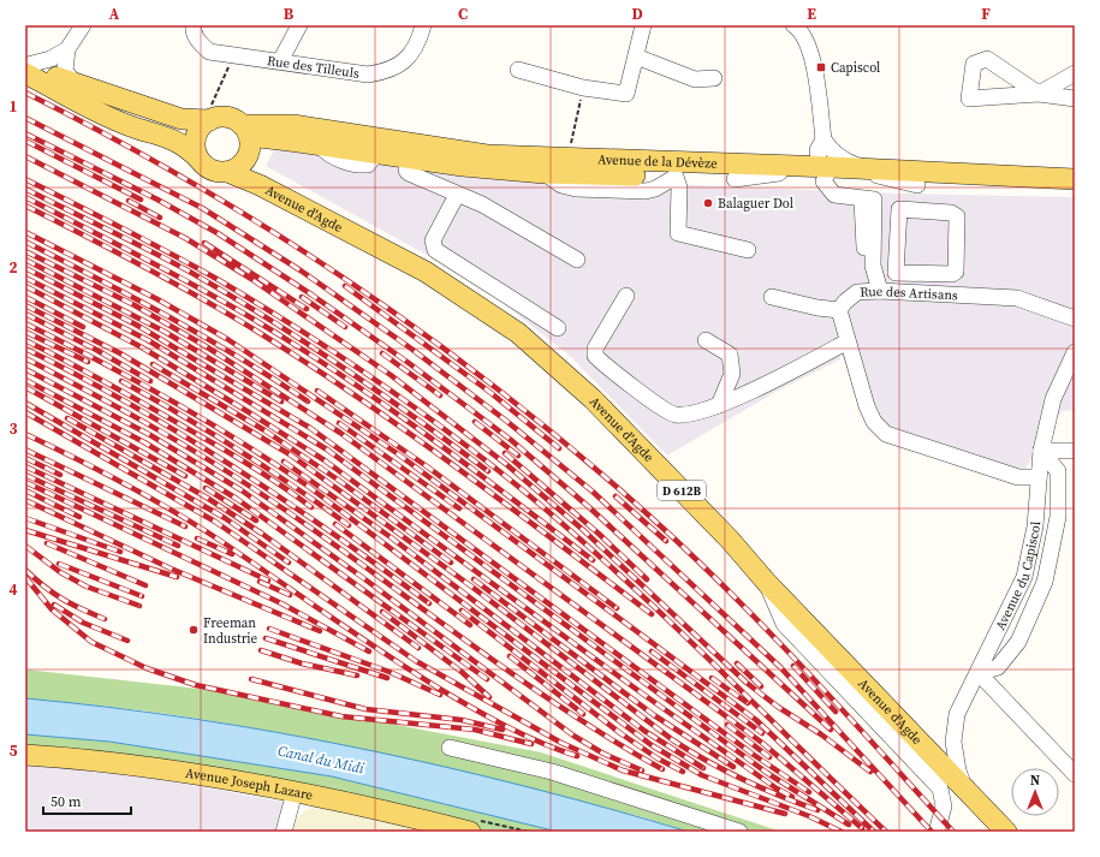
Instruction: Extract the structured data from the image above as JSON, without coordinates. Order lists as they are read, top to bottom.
{
  "streets": {
    "main road": [
      "Avenue de la Dévèze",
      "Avenue d'Agde",
      "D 612B",
      "Avenue Joseph Lazare"
    ],
    "street": ["Rue des Tilleuls", "Rue des Artisans", "Avenue du Capiscol"]
  },
  "crossings": [
    ["Avenue de la Dévèze", "Avenue d'Agde"],
    ["Avenue d'Agde", "Avenue du Capiscol"]
  ],
  "water": ["Canal du Midi"],
  "places": {
    "transit": ["Capiscol"],
    "other": ["Balaguer Dol", "Freeman Industrie"]
  },
  "scale_bar": "50 m",
  "north": "top",
  "grid": {
    "columns": [
      "A",
      "B",
      "C",
      "D",
      "E",
      "F"
    ],
    "rows": [
      "1",
      "2",
      "3",
      "4",
      "5"
    ]
  }
}
